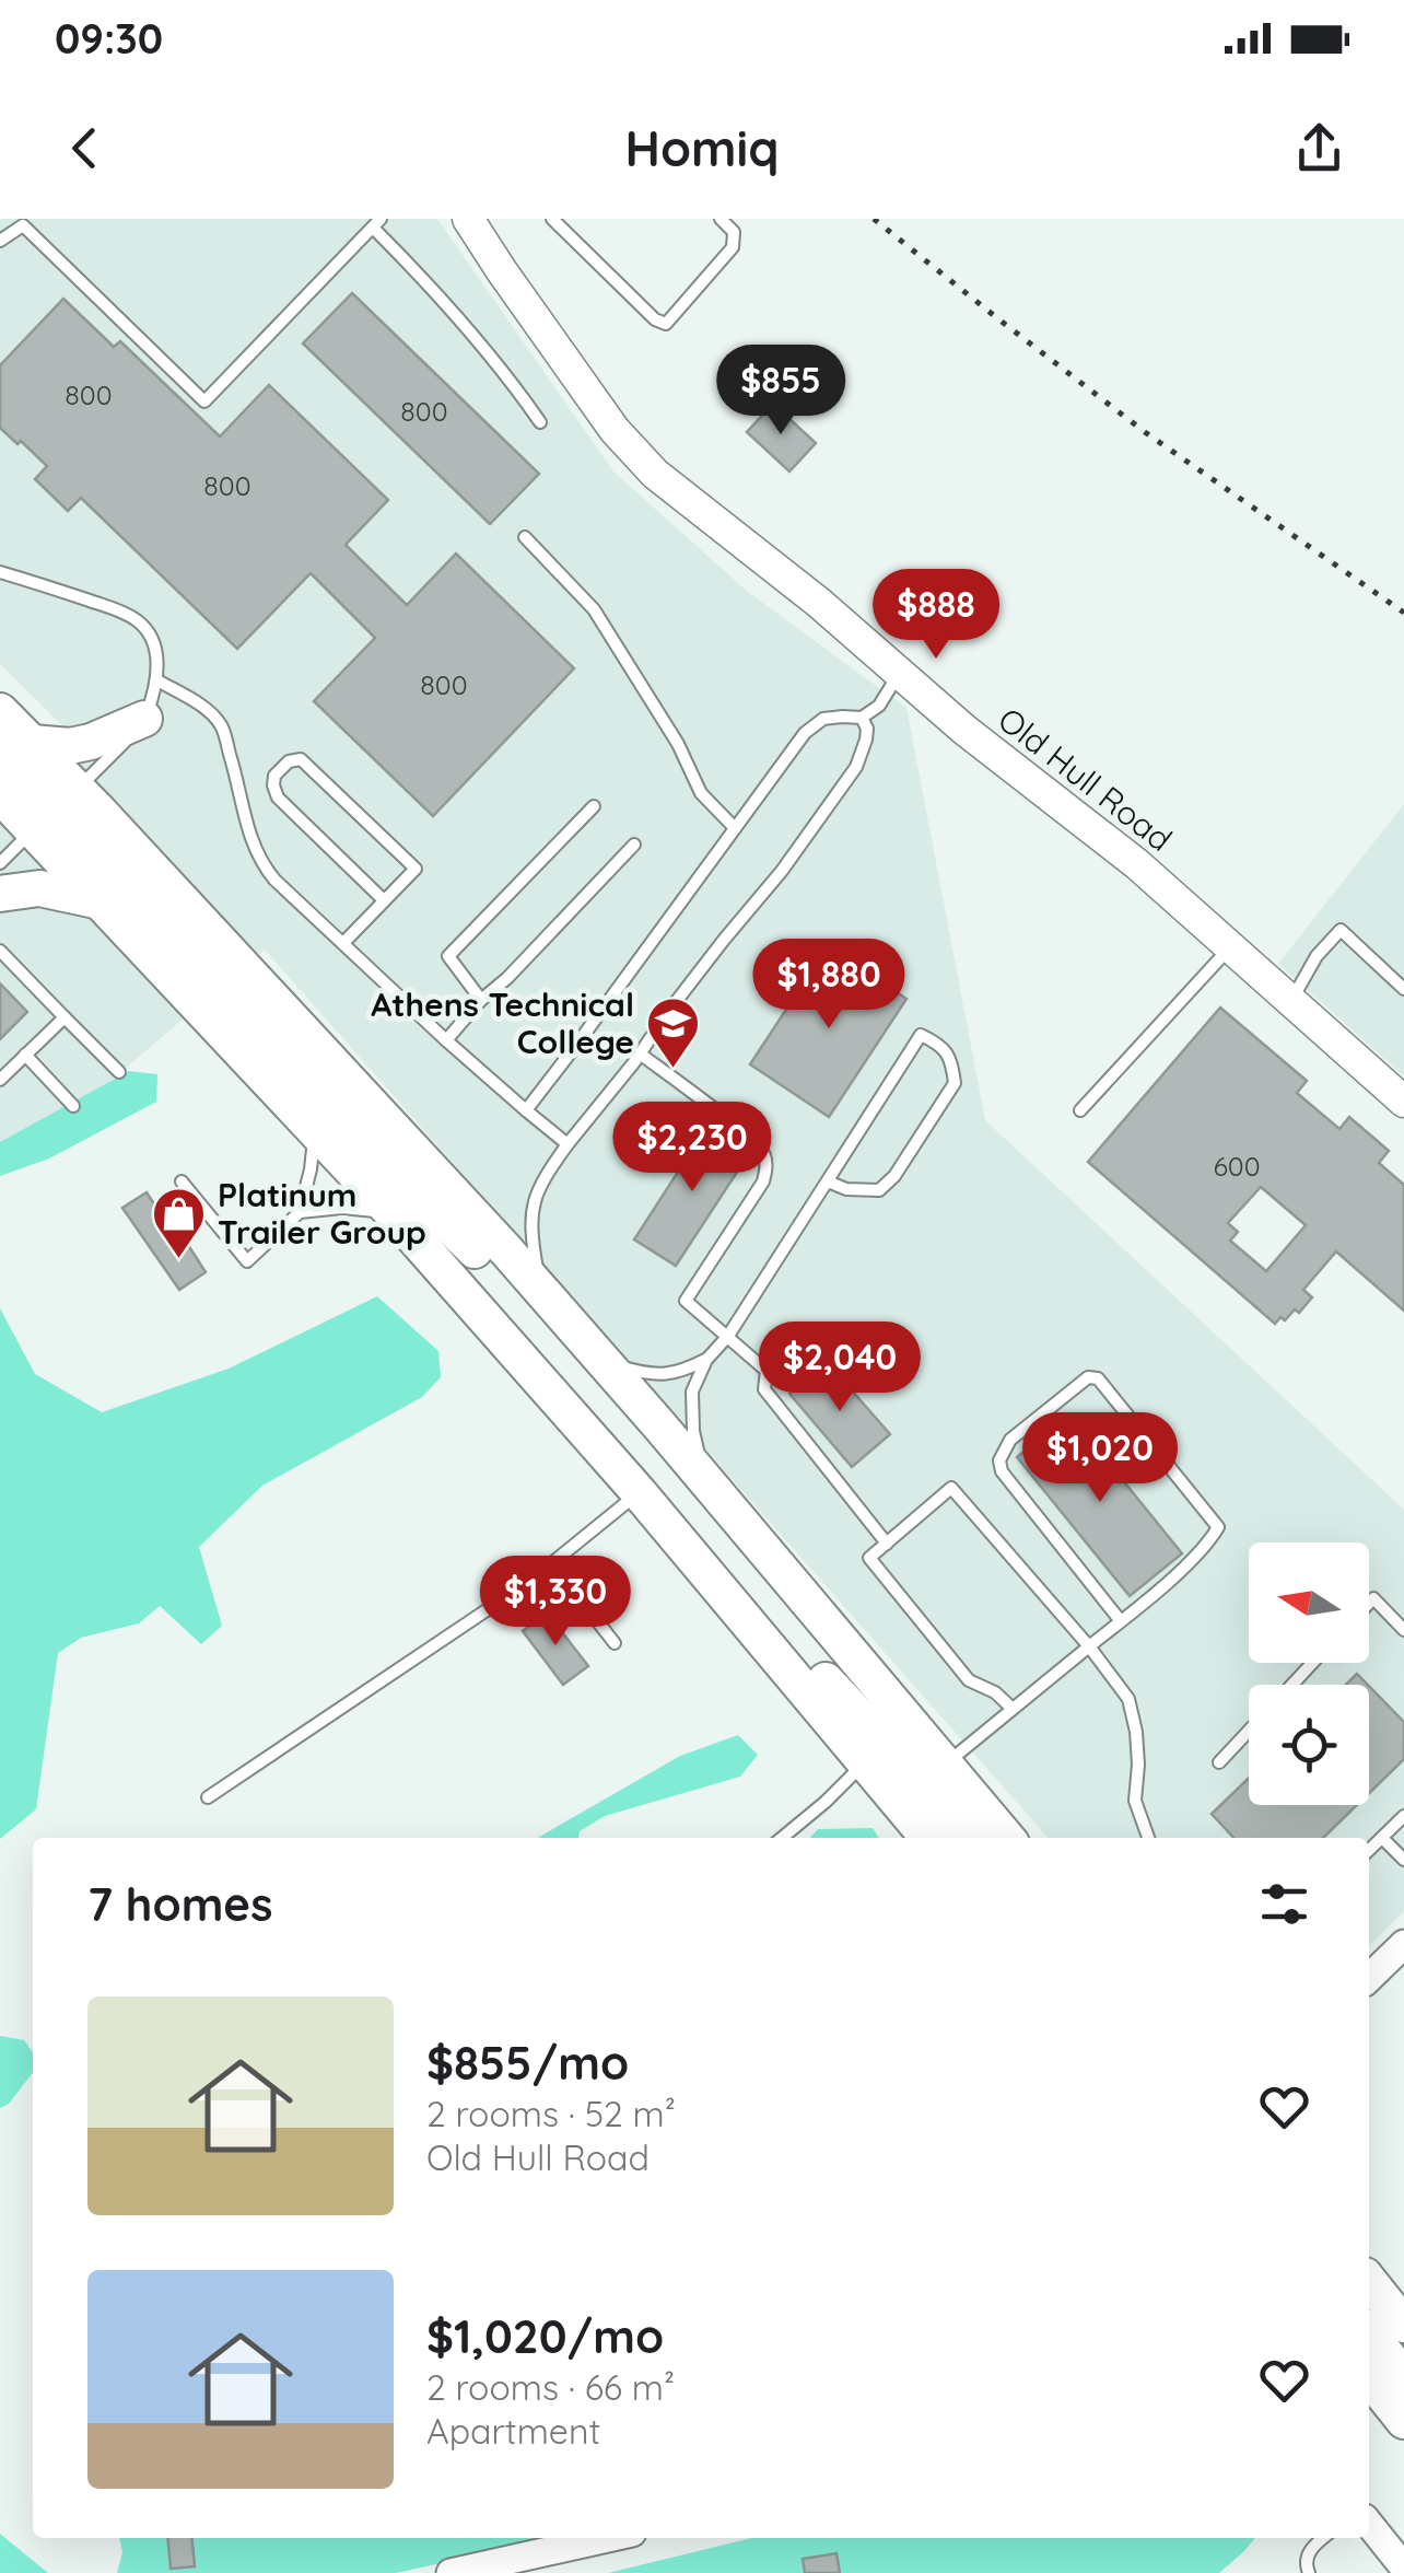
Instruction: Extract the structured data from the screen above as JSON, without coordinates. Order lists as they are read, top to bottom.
{
  "streets": {
    "main road": ["Old Hull Road"]
  },
  "places": {
    "school or university": ["Athens Technical College"],
    "shop": ["Platinum Trailer Group"]
  },
  "house_numbers": [
    "800",
    "800",
    "800",
    "800",
    "600"
  ],
  "north": "left",
  "page": {
    "status": "09:30",
    "header": "Homiq",
    "price": [
      "$855",
      "$888",
      "$1,880",
      "$2,230",
      "$2,040",
      "$1,020",
      "$1,330"
    ],
    "heading": "7 homes",
    "list": [
      {
        "name": "$855/mo",
        "note": "2 rooms · 52 m² · Old Hull Road"
      },
      {
        "name": "$1,020/mo",
        "note": "2 rooms · 66 m² · Apartment"
      }
    ]
  }
}
